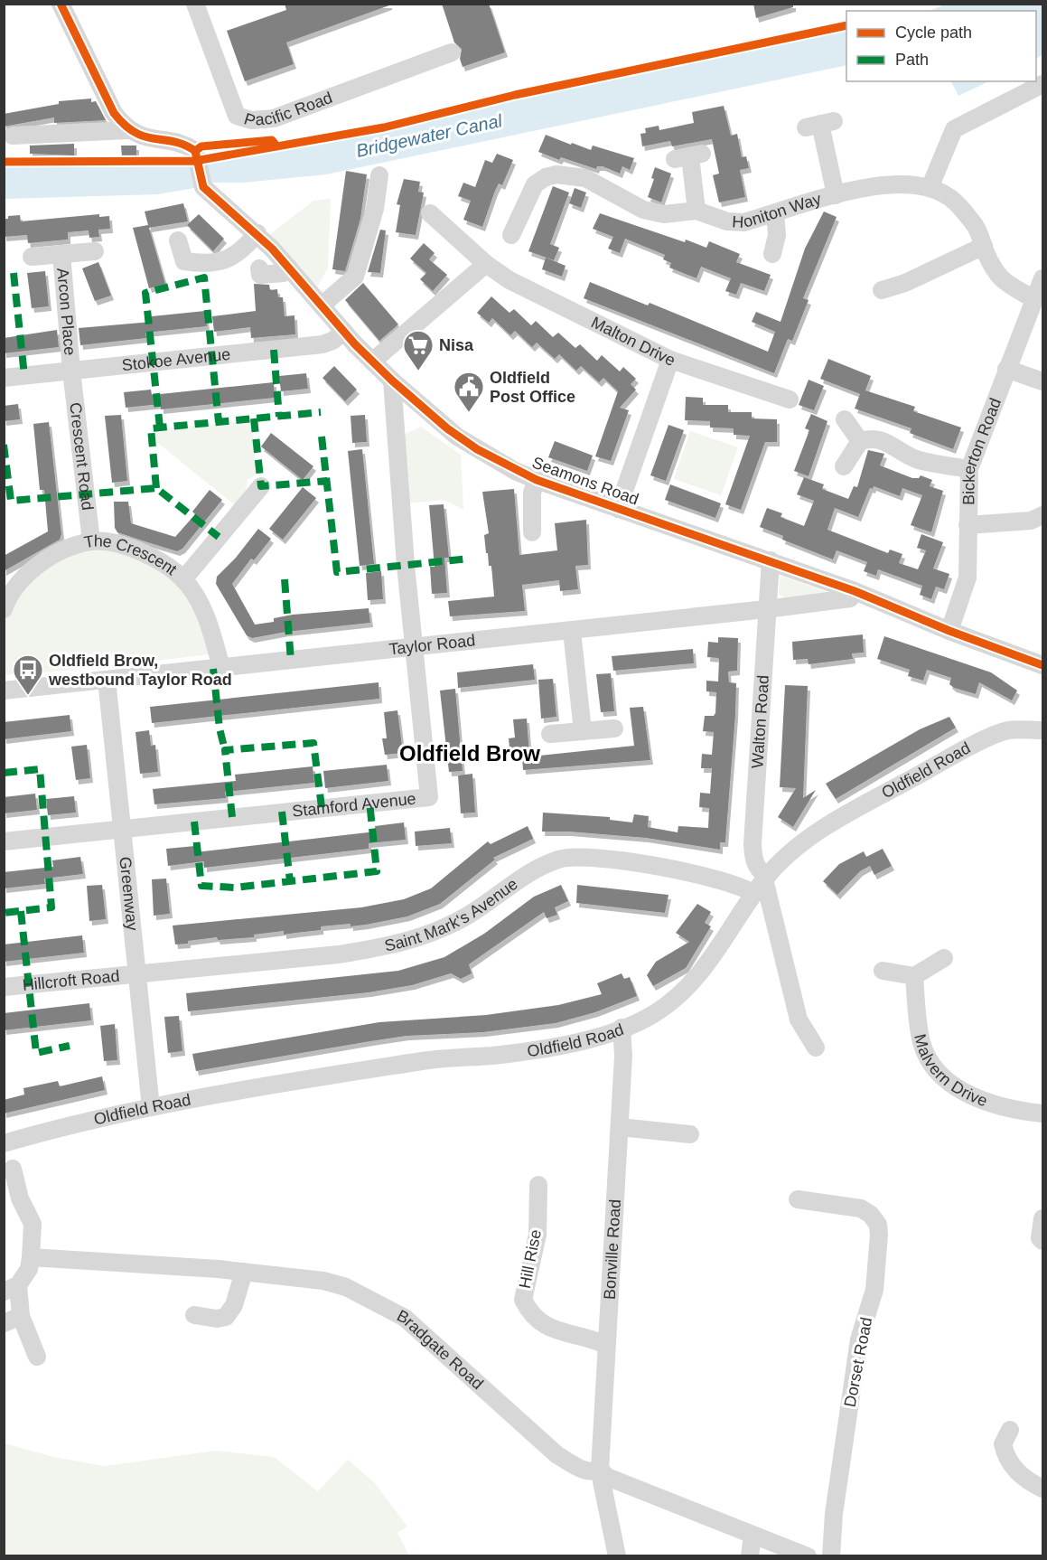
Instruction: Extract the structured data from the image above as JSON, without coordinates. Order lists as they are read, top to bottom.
{
  "streets": {
    "street": [
      "Pacific Road",
      "Honiton Way",
      "Arcon Place",
      "Malton Drive",
      "Stokoe Avenue",
      "Bickerton Road",
      "Crescent Road",
      "Seamons Road",
      "The Crescent",
      "Taylor Road",
      "Walton Road",
      "Oldfield Road",
      "Stamford Avenue",
      "Greenway",
      "Saint Mark's Avenue",
      "Hillcroft Road",
      "Malvern Drive",
      "Bonville Road",
      "Hill Rise",
      "Bradgate Road",
      "Dorset Road"
    ]
  },
  "crossings": [
    ["Honiton Way", "Bickerton Road"],
    ["Arcon Place", "Stokoe Avenue"],
    ["Arcon Place", "Crescent Road"],
    ["Stokoe Avenue", "Crescent Road"],
    ["Stokoe Avenue", "Seamons Road"],
    ["Bickerton Road", "Seamons Road"],
    ["Crescent Road", "The Crescent"],
    ["Seamons Road", "Taylor Road"],
    ["Seamons Road", "Walton Road"],
    ["Seamons Road", "Stamford Avenue"],
    ["The Crescent", "Taylor Road"],
    ["Taylor Road", "Walton Road"],
    ["Taylor Road", "Stamford Avenue"],
    ["Taylor Road", "Greenway"],
    ["Walton Road", "Oldfield Road"],
    ["Walton Road", "Saint Mark's Avenue"],
    ["Oldfield Road", "Greenway"],
    ["Oldfield Road", "Saint Mark's Avenue"],
    ["Oldfield Road", "Bonville Road"],
    ["Stamford Avenue", "Greenway"],
    ["Greenway", "Saint Mark's Avenue"],
    ["Greenway", "Hillcroft Road"],
    ["Saint Mark's Avenue", "Hillcroft Road"],
    ["Bonville Road", "Hill Rise"],
    ["Bonville Road", "Bradgate Road"]
  ],
  "districts": ["Oldfield Brow"],
  "water": ["Bridgewater Canal"],
  "places": {
    "supermarket": ["Nisa"],
    "public building": ["Oldfield Post Office"],
    "bus stop": ["Oldfield Brow, westbound Taylor Road"]
  },
  "legend": ["Cycle path", "Path"]
}
